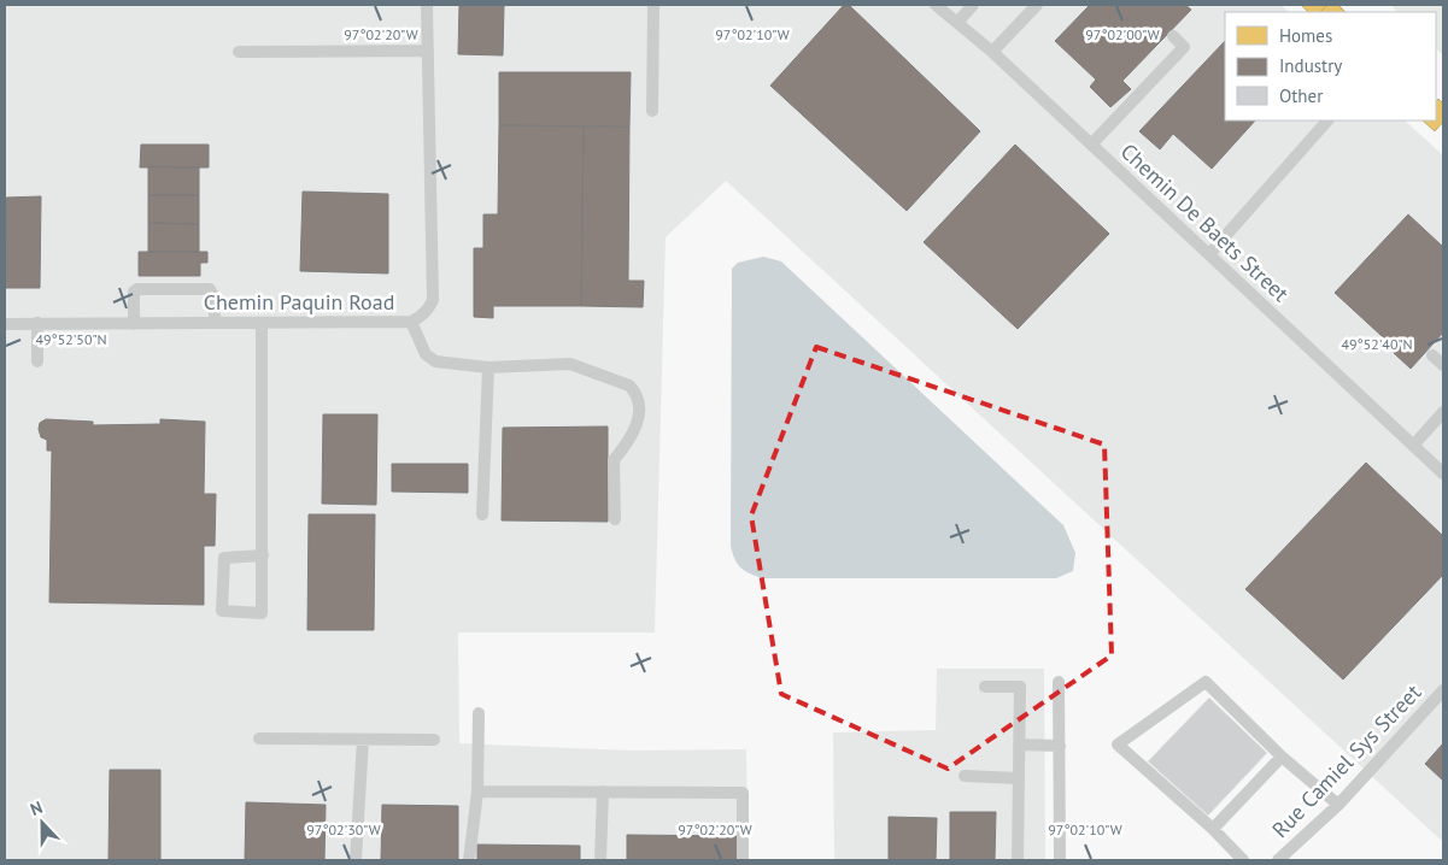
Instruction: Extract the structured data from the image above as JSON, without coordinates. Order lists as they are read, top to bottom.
{
  "streets": {
    "street": ["Chemin De Baets Street", "Chemin Paquin Road", "Rue Camiel Sys Street"]
  },
  "legend": ["Homes", "Industry", "Other"],
  "north": "top",
  "coordinates": [
    "97°02'20\"W",
    "97°02'00\"W",
    "97°02'10\"W",
    "49°52'50\"N",
    "49°52'40\"N",
    "97°02'30\"W"
  ]
}
